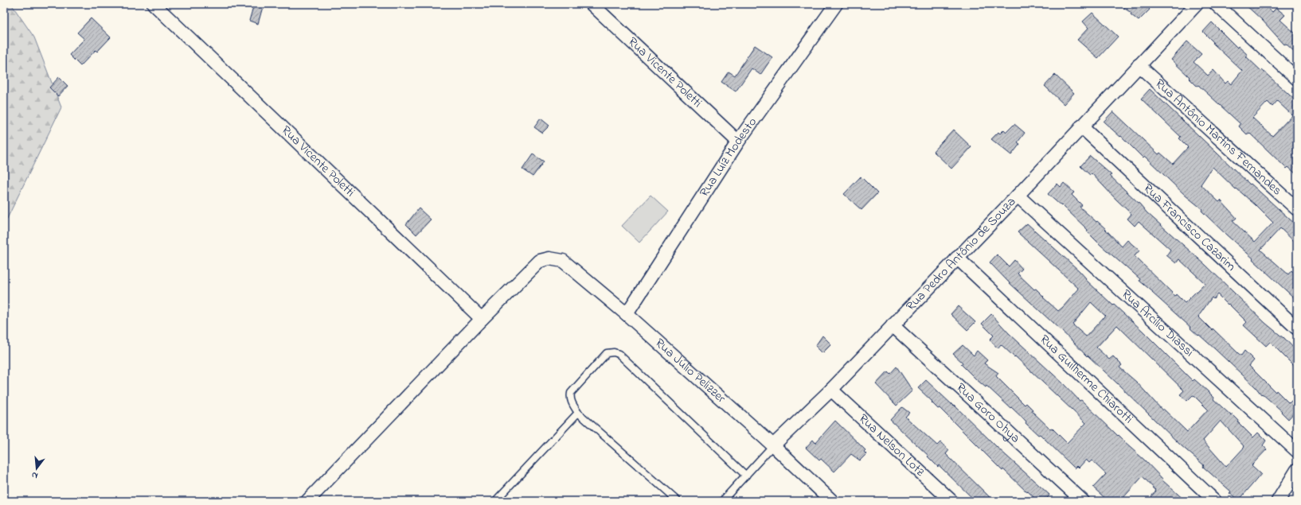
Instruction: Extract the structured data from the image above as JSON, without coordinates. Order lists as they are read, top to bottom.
{
  "streets": {
    "street": [
      "Rua Vicente Poletti",
      "Rua Antônio Martins Fernandes",
      "Rua Luíz Modesto",
      "Rua Francisco Cazarim",
      "Rua Pedro Antônio de Souza",
      "Rua Arcílio Diassi",
      "Rua Júlio Pelizzer",
      "Rua Guilherme Chiarotti",
      "Rua Goro Ohya",
      "Rua Nelson Lotz"
    ]
  },
  "crossings": [
    ["Rua Vicente Poletti", "Rua Luíz Modesto"],
    ["Rua Vicente Poletti", "Rua Júlio Pelizzer"],
    ["Rua Antônio Martins Fernandes", "Rua Pedro Antônio de Souza"],
    ["Rua Luíz Modesto", "Rua Júlio Pelizzer"],
    ["Rua Francisco Cazarim", "Rua Pedro Antônio de Souza"],
    ["Rua Pedro Antônio de Souza", "Rua Arcílio Diassi"],
    ["Rua Pedro Antônio de Souza", "Rua Júlio Pelizzer"],
    ["Rua Pedro Antônio de Souza", "Rua Guilherme Chiarotti"],
    ["Rua Pedro Antônio de Souza", "Rua Goro Ohya"],
    ["Rua Pedro Antônio de Souza", "Rua Nelson Lotz"]
  ],
  "north": "bottom"
}
